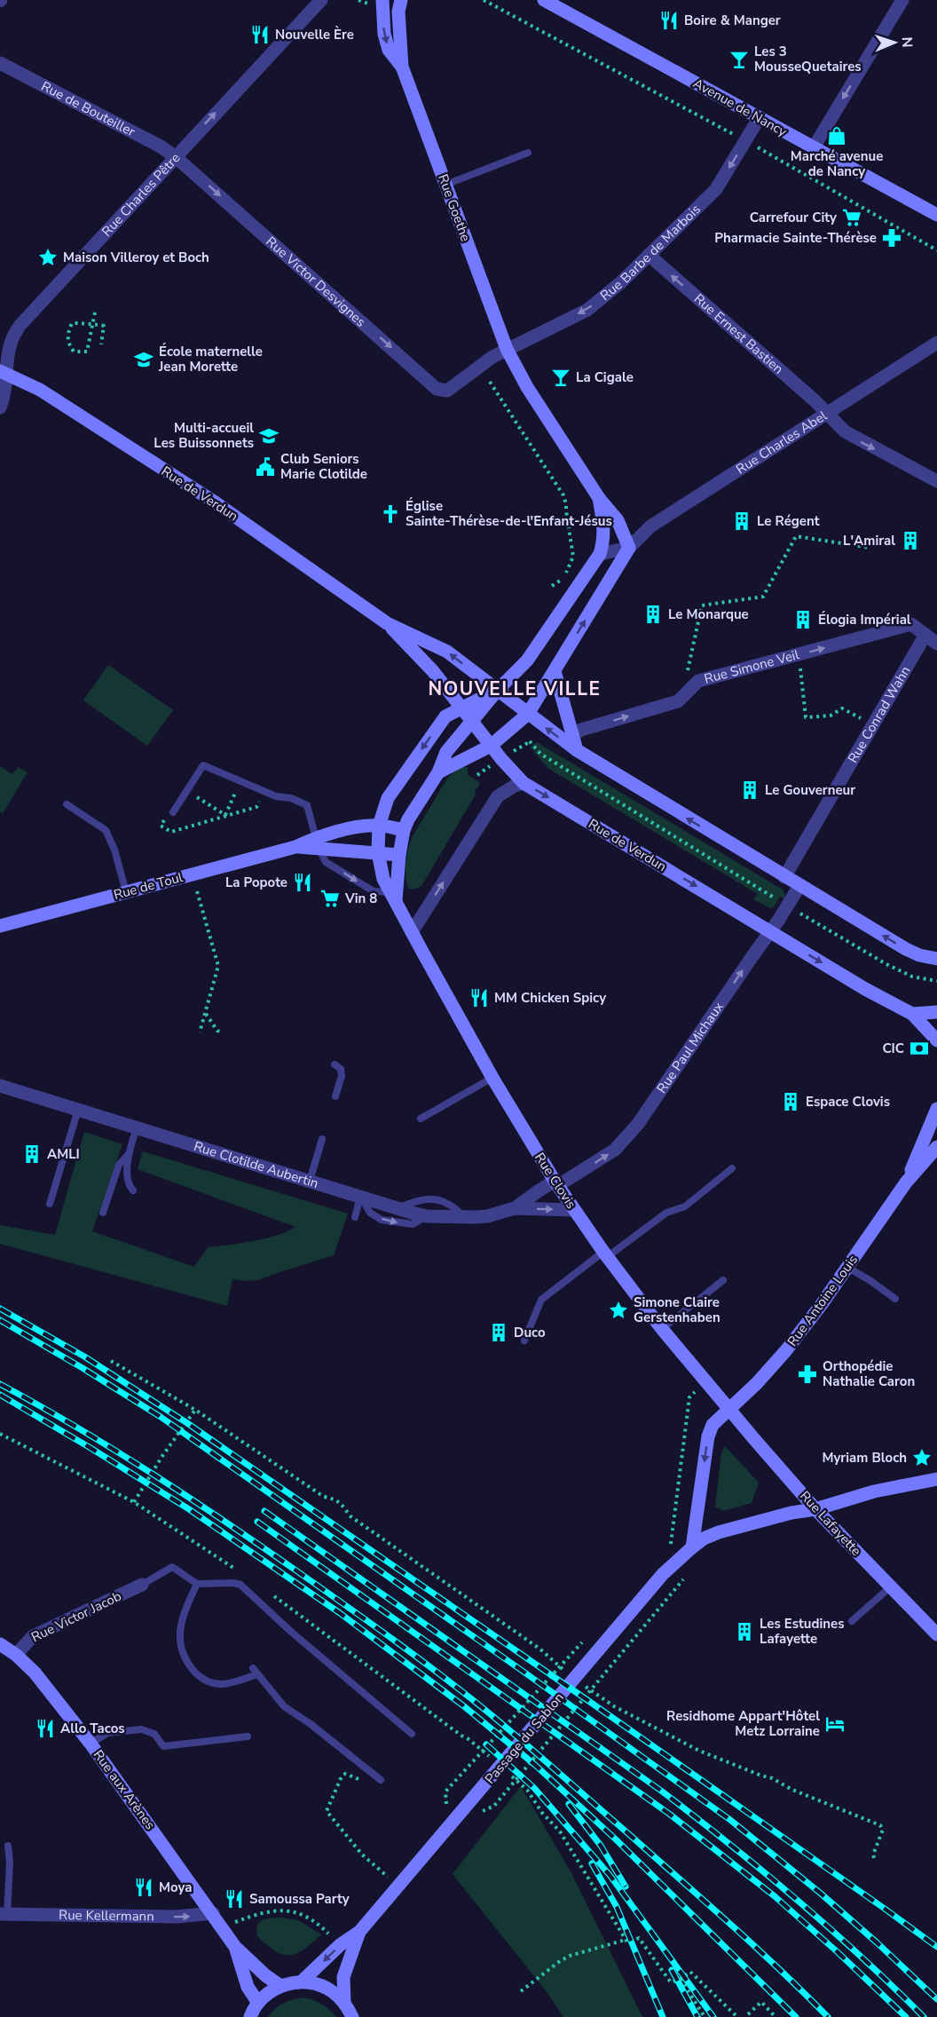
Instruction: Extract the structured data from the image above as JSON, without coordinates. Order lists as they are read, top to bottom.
{
  "streets": {
    "main road": [
      "Avenue de Nancy",
      "Rue Goethe",
      "Rue de Verdun",
      "Rue de Toul",
      "Rue Clovis",
      "Rue Antoine Louis",
      "Rue Lafayette",
      "Passage du Sablon",
      "Rue aux Arènes"
    ],
    "street": [
      "Rue de Bouteiller",
      "Rue Charles Pêtre",
      "Rue Barbe de Marbois",
      "Rue Victor Desvignes",
      "Rue Ernest Bastien",
      "Rue Charles Abel",
      "Rue Simone Veil",
      "Rue Conrad Wahn",
      "Rue Paul Michaux",
      "Rue Clotilde Aubertin",
      "Rue Victor Jacob",
      "Rue Kellermann"
    ]
  },
  "crossings": [
    ["Avenue de Nancy", "Rue Barbe de Marbois"],
    ["Rue de Bouteiller", "Rue Charles Pêtre"],
    ["Rue de Bouteiller", "Rue Victor Desvignes"],
    ["Rue Charles Pêtre", "Rue Victor Desvignes"],
    ["Rue Charles Pêtre", "Rue de Verdun"],
    ["Rue Goethe", "Rue Barbe de Marbois"],
    ["Rue Goethe", "Rue Charles Abel"],
    ["Rue Barbe de Marbois", "Rue Victor Desvignes"],
    ["Rue Barbe de Marbois", "Rue Ernest Bastien"],
    ["Rue Ernest Bastien", "Rue Charles Abel"],
    ["Rue de Verdun", "Rue Conrad Wahn"],
    ["Rue de Verdun", "Rue Paul Michaux"],
    ["Rue de Verdun", "Rue Clovis"],
    ["Rue Simone Veil", "Rue Conrad Wahn"],
    ["Rue de Toul", "Rue Clovis"],
    ["Rue Paul Michaux", "Rue Clotilde Aubertin"],
    ["Rue Paul Michaux", "Rue Clovis"],
    ["Rue Clotilde Aubertin", "Rue Clovis"],
    ["Rue Clovis", "Rue Antoine Louis"],
    ["Rue Clovis", "Rue Lafayette"],
    ["Rue Antoine Louis", "Rue Lafayette"],
    ["Rue Lafayette", "Passage du Sablon"],
    ["Rue Victor Jacob", "Rue aux Arènes"],
    ["Rue aux Arènes", "Rue Kellermann"]
  ],
  "one_way": [
    "Rue Charles Pêtre",
    "Rue Barbe de Marbois",
    "Rue Victor Desvignes",
    "Rue Simone Veil",
    "Rue Paul Michaux",
    "Rue Kellermann"
  ],
  "districts": ["NOUVELLE VILLE"],
  "places": {
    "restaurant": [
      "Boire & Manger",
      "Nouvelle Ère",
      "La Popote",
      "MM Chicken Spicy",
      "Allo Tacos",
      "Moya",
      "Samoussa Party"
    ],
    "bar": ["Les 3 MousseQuetaires", "La Cigale"],
    "shop": ["Marché avenue de Nancy"],
    "supermarket": ["Carrefour City", "Vin 8"],
    "pharmacy": ["Pharmacie Sainte-Thérèse", "Orthopédie Nathalie Caron"],
    "place": ["Maison Villeroy et Boch", "Simone Claire Gerstenhaben", "Myriam Bloch"],
    "school or university": ["École maternelle Jean Morette", "Multi-accueil Les Buissonnets"],
    "public building": ["Club Seniors Marie Clotilde"],
    "church": ["Église Sainte-Thérèse-de-l'Enfant-Jésus"],
    "building": [
      "Le Régent",
      "L'Amiral",
      "Le Monarque",
      "Élogia Impérial",
      "Le Gouverneur",
      "Espace Clovis",
      "AMLI",
      "Duco",
      "Les Estudines Lafayette"
    ],
    "bank": ["CIC"],
    "hotel": ["Residhome Appart'Hôtel Metz Lorraine"]
  },
  "north": "right"
}
